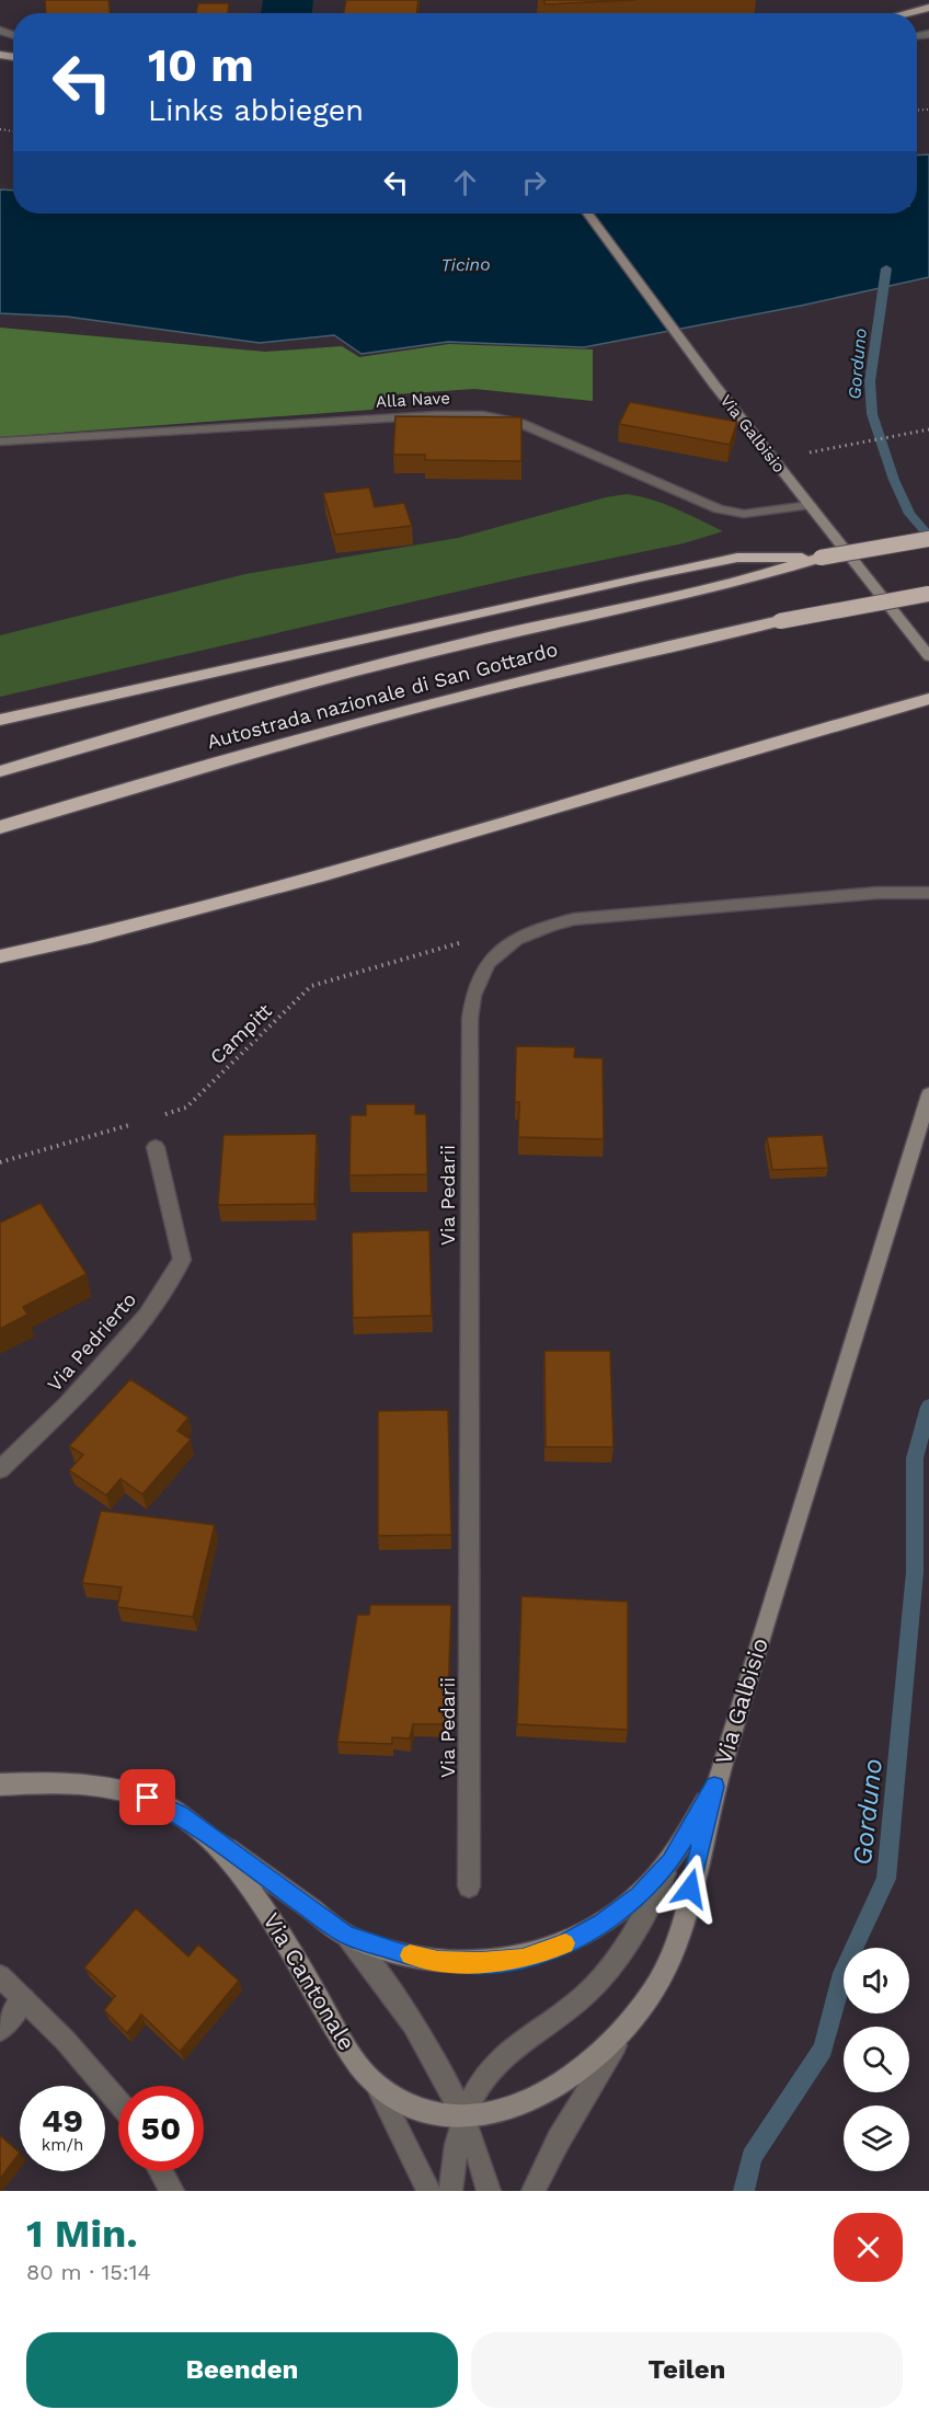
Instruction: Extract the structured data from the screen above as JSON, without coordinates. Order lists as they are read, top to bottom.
{
  "streets": {
    "highway": ["Autostrada nazionale di San Gottardo"],
    "main road": ["Via Galbisio", "Via Cantonale"],
    "street": ["Alla Nave", "Via Pedarii", "Via Pedrierto"],
    "path": ["Campitt"]
  },
  "crossings": [
    ["Alla Nave", "Via Galbisio"],
    ["Via Galbisio", "Via Cantonale"],
    ["Campitt", "Via Pedarii"]
  ],
  "water": ["Ticino", "Gorduno"],
  "page": {
    "turn": ["10 m", "Links abbiegen"],
    "speed": "49 km/h",
    "limit": "50",
    "heading": ["1 Min.", "80 m · 15:14"],
    "buttons": ["Beenden", "Teilen"]
  }
}
